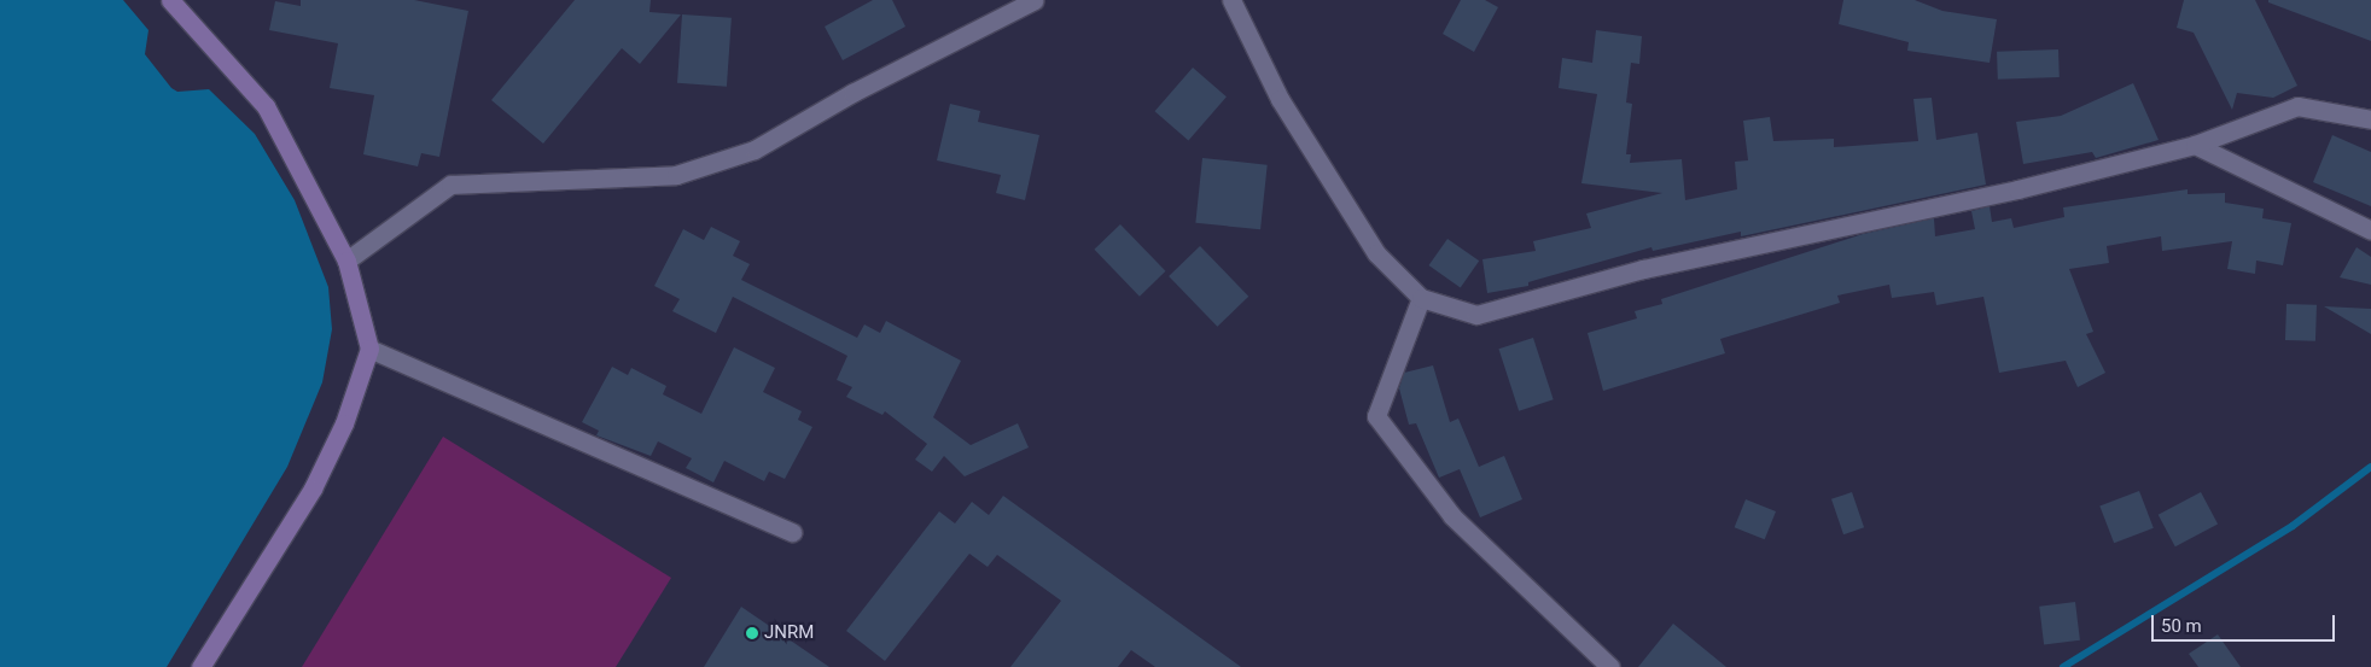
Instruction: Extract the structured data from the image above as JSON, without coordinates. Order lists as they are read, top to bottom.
{
  "places": ["JNRM"],
  "scale_bar": "50 m"
}
